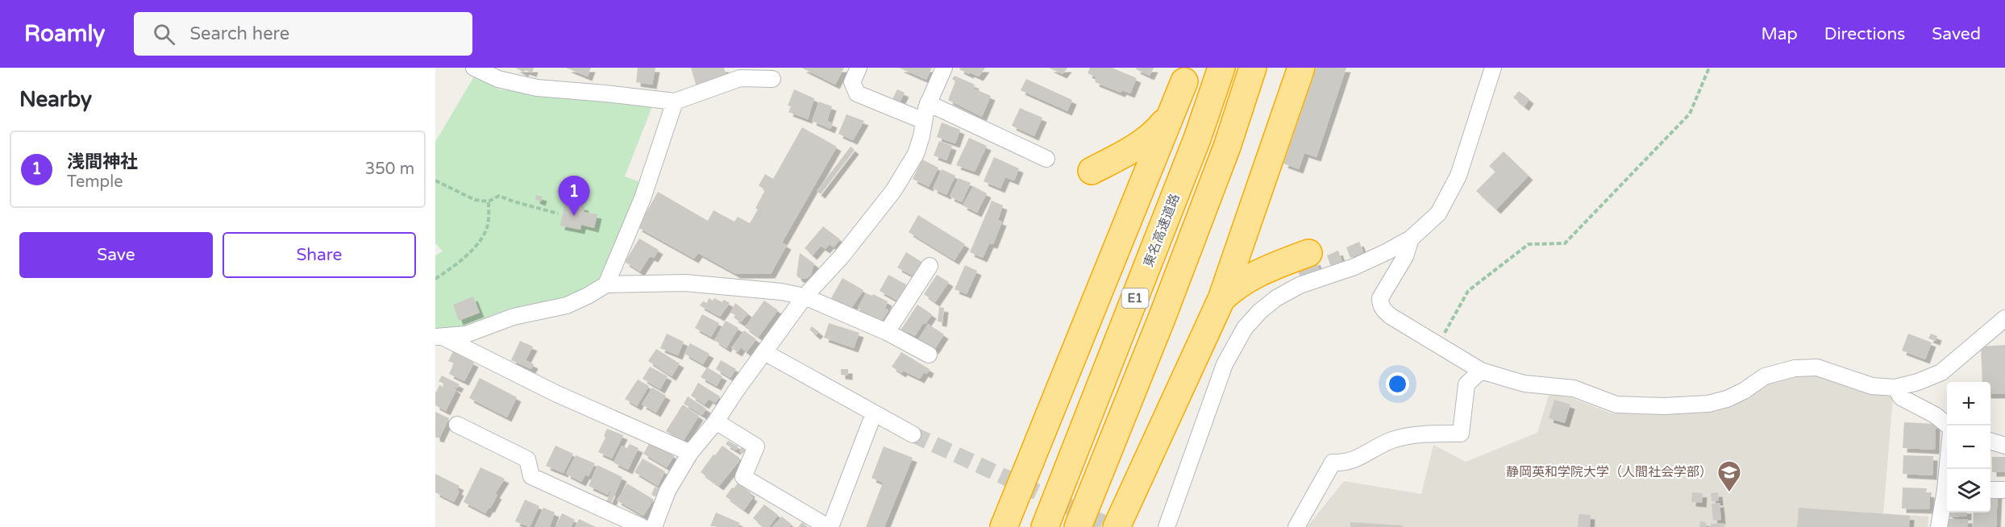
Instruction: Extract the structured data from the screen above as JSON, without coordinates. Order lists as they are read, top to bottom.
{
  "streets": {
    "highway": ["東名高速道路", "E1"]
  },
  "places": {
    "school or university": ["静岡英和学院大学（人間社会学部）"]
  },
  "page": {
    "header": "Roamly",
    "search": "Search here",
    "nav": ["Map", "Directions", "Saved"],
    "heading": "Nearby",
    "list": [
      {
        "mark": "1",
        "name": "浅間神社",
        "note": "Temple",
        "value": "350 m"
      }
    ],
    "pins": "1",
    "buttons": ["Save", "Share"],
    "map_buttons": ["+", "−"]
  }
}
